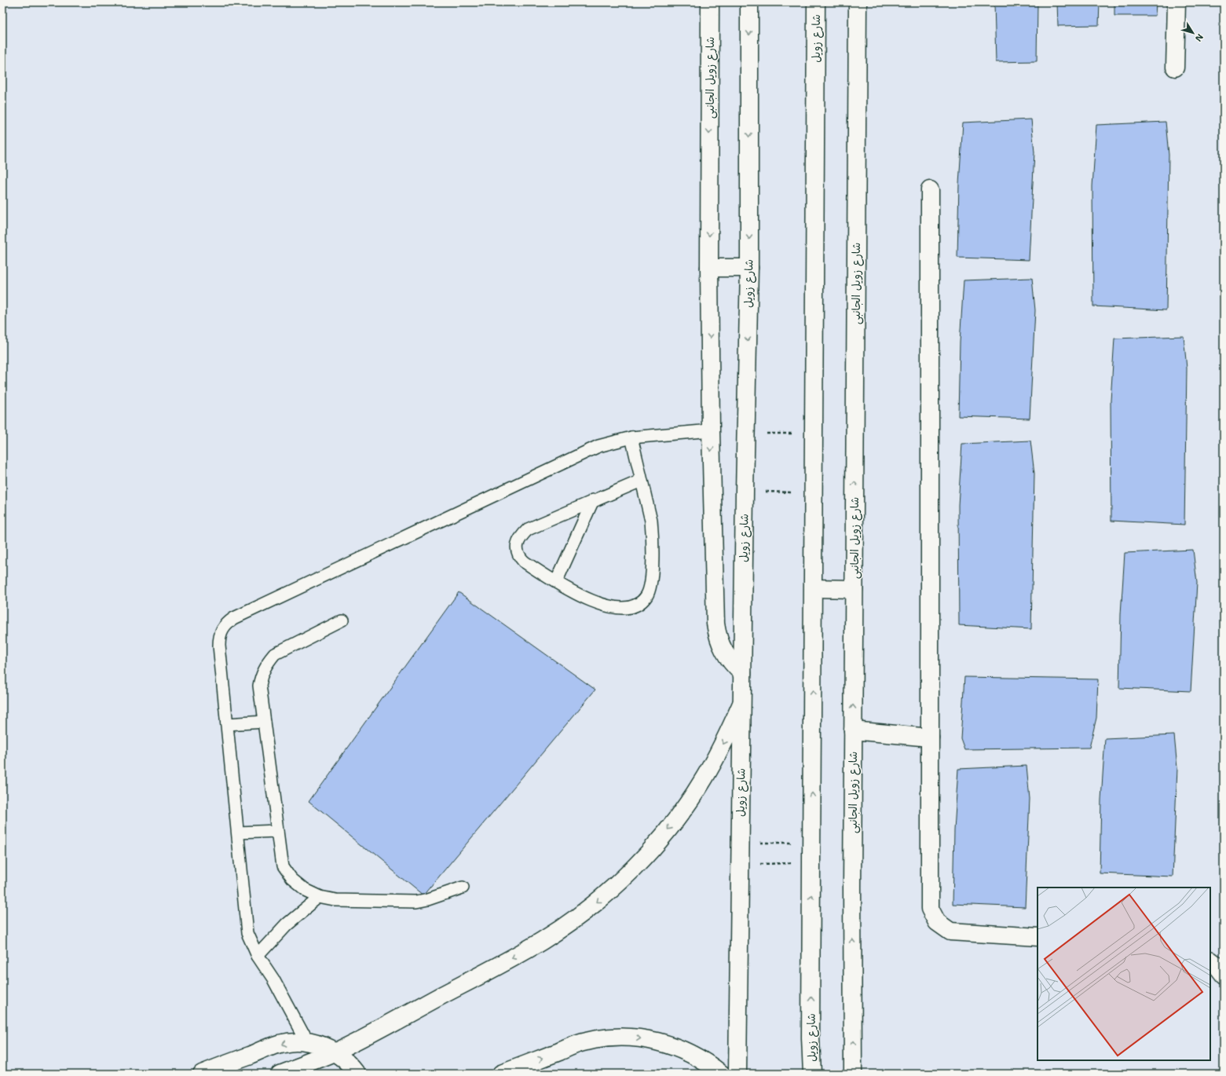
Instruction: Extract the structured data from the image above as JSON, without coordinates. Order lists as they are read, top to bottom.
{
  "streets": {
    "street": ["شارع زويل", "شارع زويل الجانبى"]
  },
  "crossings": [
    ["شارع زويل", "شارع زويل الجانبى"]
  ],
  "north": "bottom right"
}
